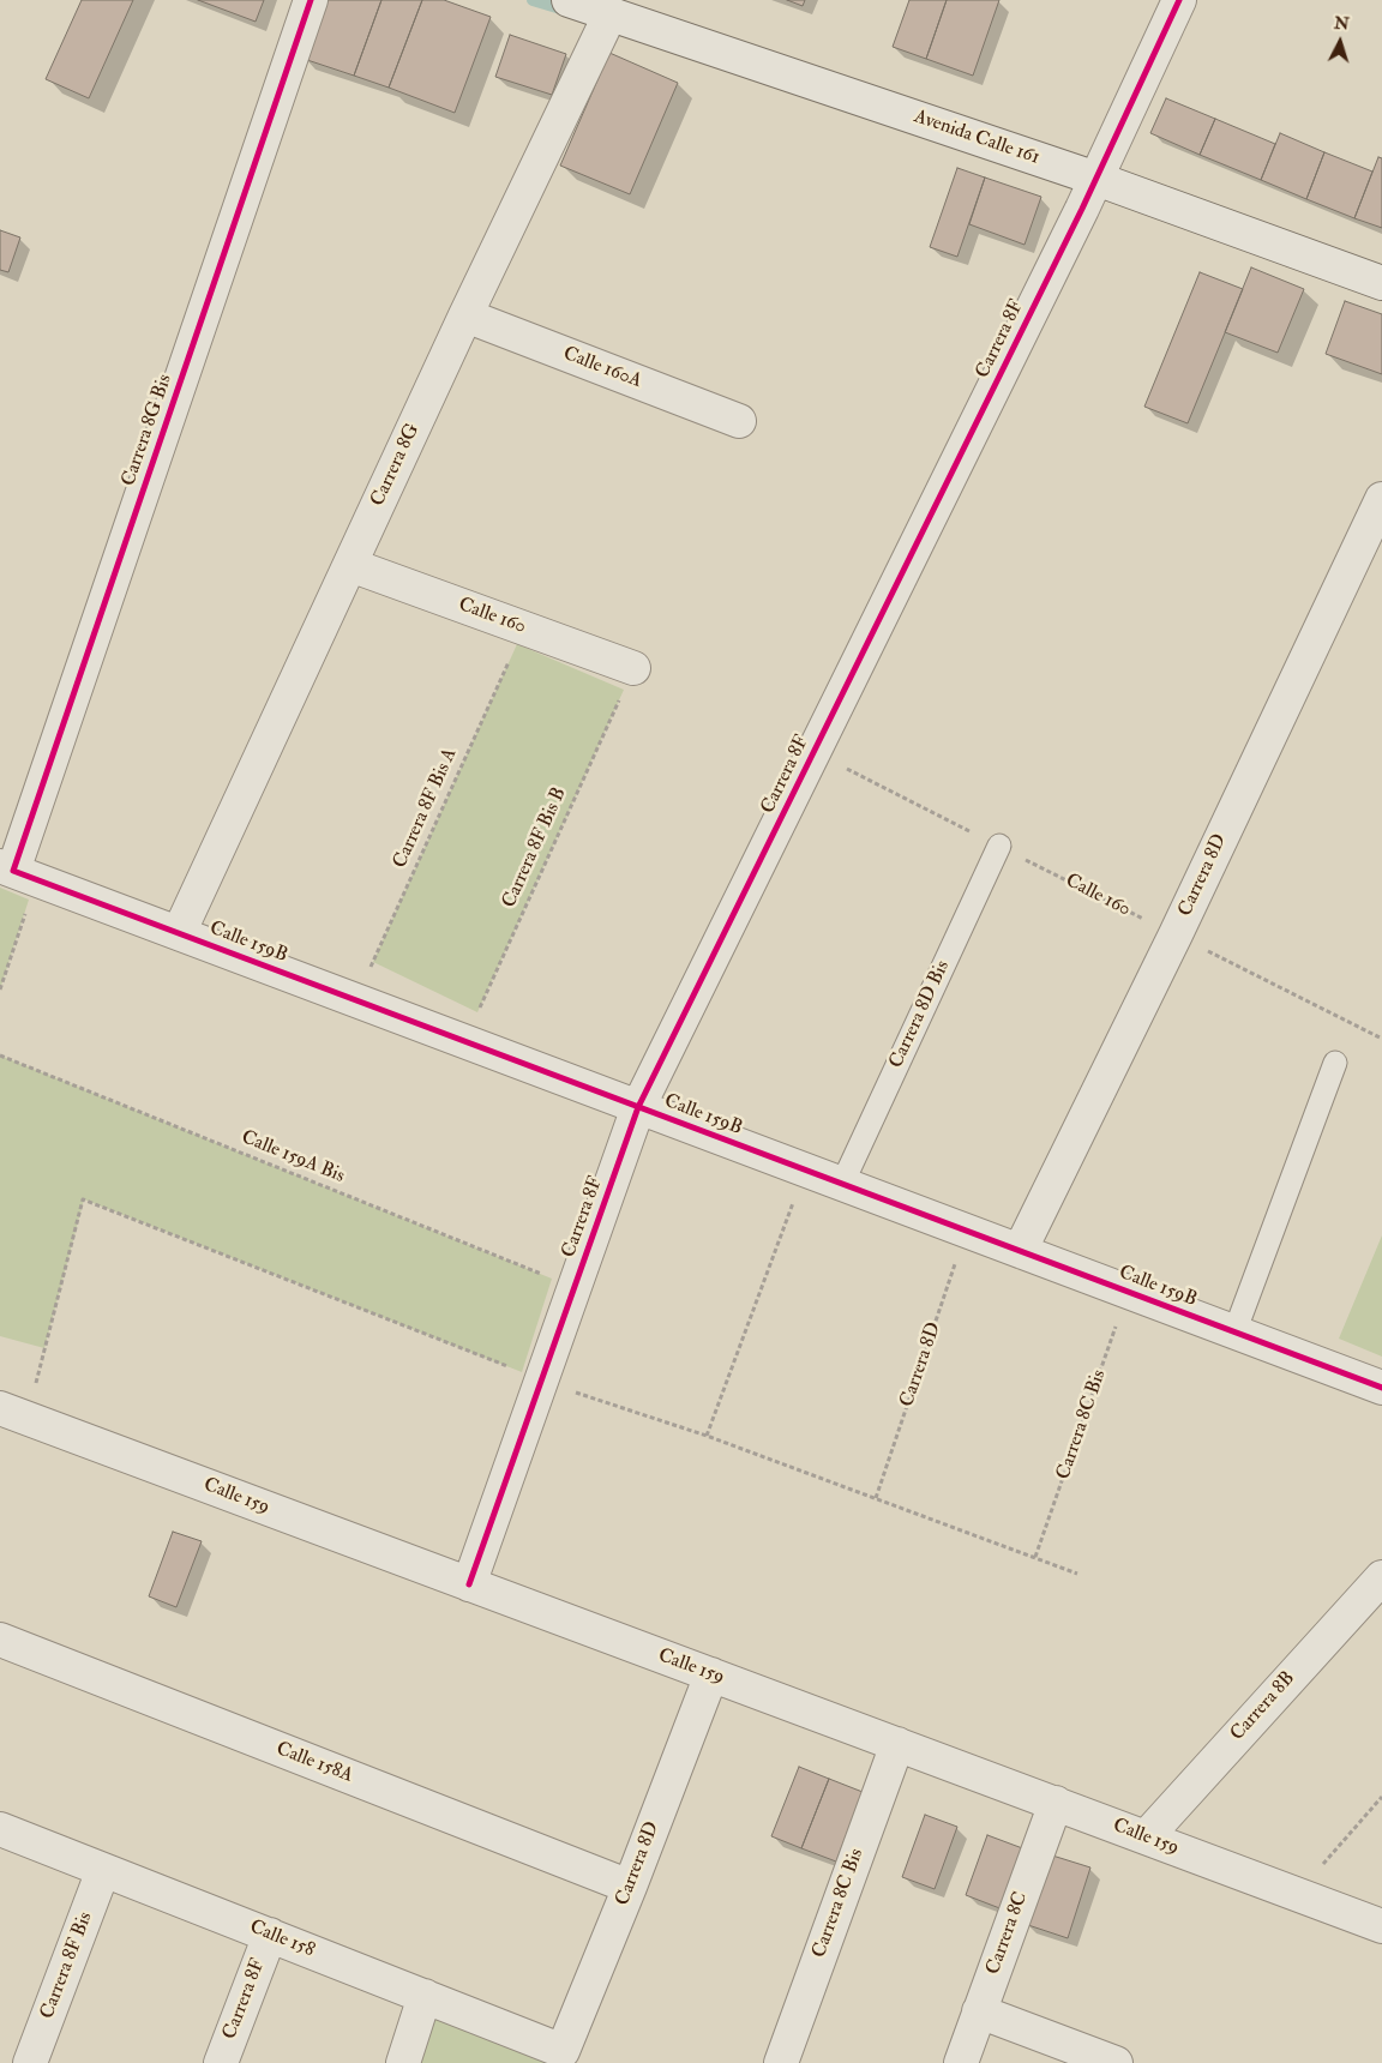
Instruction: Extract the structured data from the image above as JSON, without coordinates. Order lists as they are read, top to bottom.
{
  "streets": {
    "street": [
      "Avenida Calle 161",
      "Carrera 8F",
      "Calle 160A",
      "Carrera 8G Bis",
      "Carrera 8G",
      "Calle 160",
      "Carrera 8D",
      "Calle 159B",
      "Carrera 8C Bis",
      "Calle 159",
      "Carrera 8B",
      "Calle 158A",
      "Carrera 8C",
      "Calle 158",
      "Carrera 8F Bis"
    ],
    "lane": ["Carrera 8D Bis"],
    "path": ["Carrera 8F Bis A", "Carrera 8F Bis B", "Calle 159A Bis"]
  },
  "crossings": [
    ["Avenida Calle 161", "Carrera 8F"],
    ["Avenida Calle 161", "Carrera 8G"],
    ["Carrera 8F", "Calle 160"],
    ["Carrera 8F", "Calle 159B"],
    ["Carrera 8F", "Calle 159A Bis"],
    ["Carrera 8F", "Calle 159"],
    ["Carrera 8F", "Calle 158"],
    ["Calle 160A", "Carrera 8G"],
    ["Carrera 8G Bis", "Calle 159B"],
    ["Carrera 8G", "Calle 160"],
    ["Carrera 8G", "Calle 159B"],
    ["Calle 160", "Carrera 8F Bis A"],
    ["Calle 160", "Carrera 8F Bis B"],
    ["Calle 160", "Carrera 8D"],
    ["Calle 160", "Carrera 8D Bis"],
    ["Carrera 8F Bis A", "Calle 159B"],
    ["Carrera 8F Bis B", "Calle 159B"],
    ["Carrera 8D", "Calle 159B"],
    ["Carrera 8D", "Calle 159"],
    ["Carrera 8D", "Calle 158A"],
    ["Carrera 8D", "Calle 158"],
    ["Calle 159B", "Carrera 8D Bis"],
    ["Calle 159B", "Carrera 8C Bis"],
    ["Carrera 8C Bis", "Calle 159"],
    ["Calle 159", "Carrera 8B"],
    ["Calle 159", "Carrera 8C"],
    ["Calle 158", "Carrera 8F Bis"]
  ],
  "north": "top"
}
